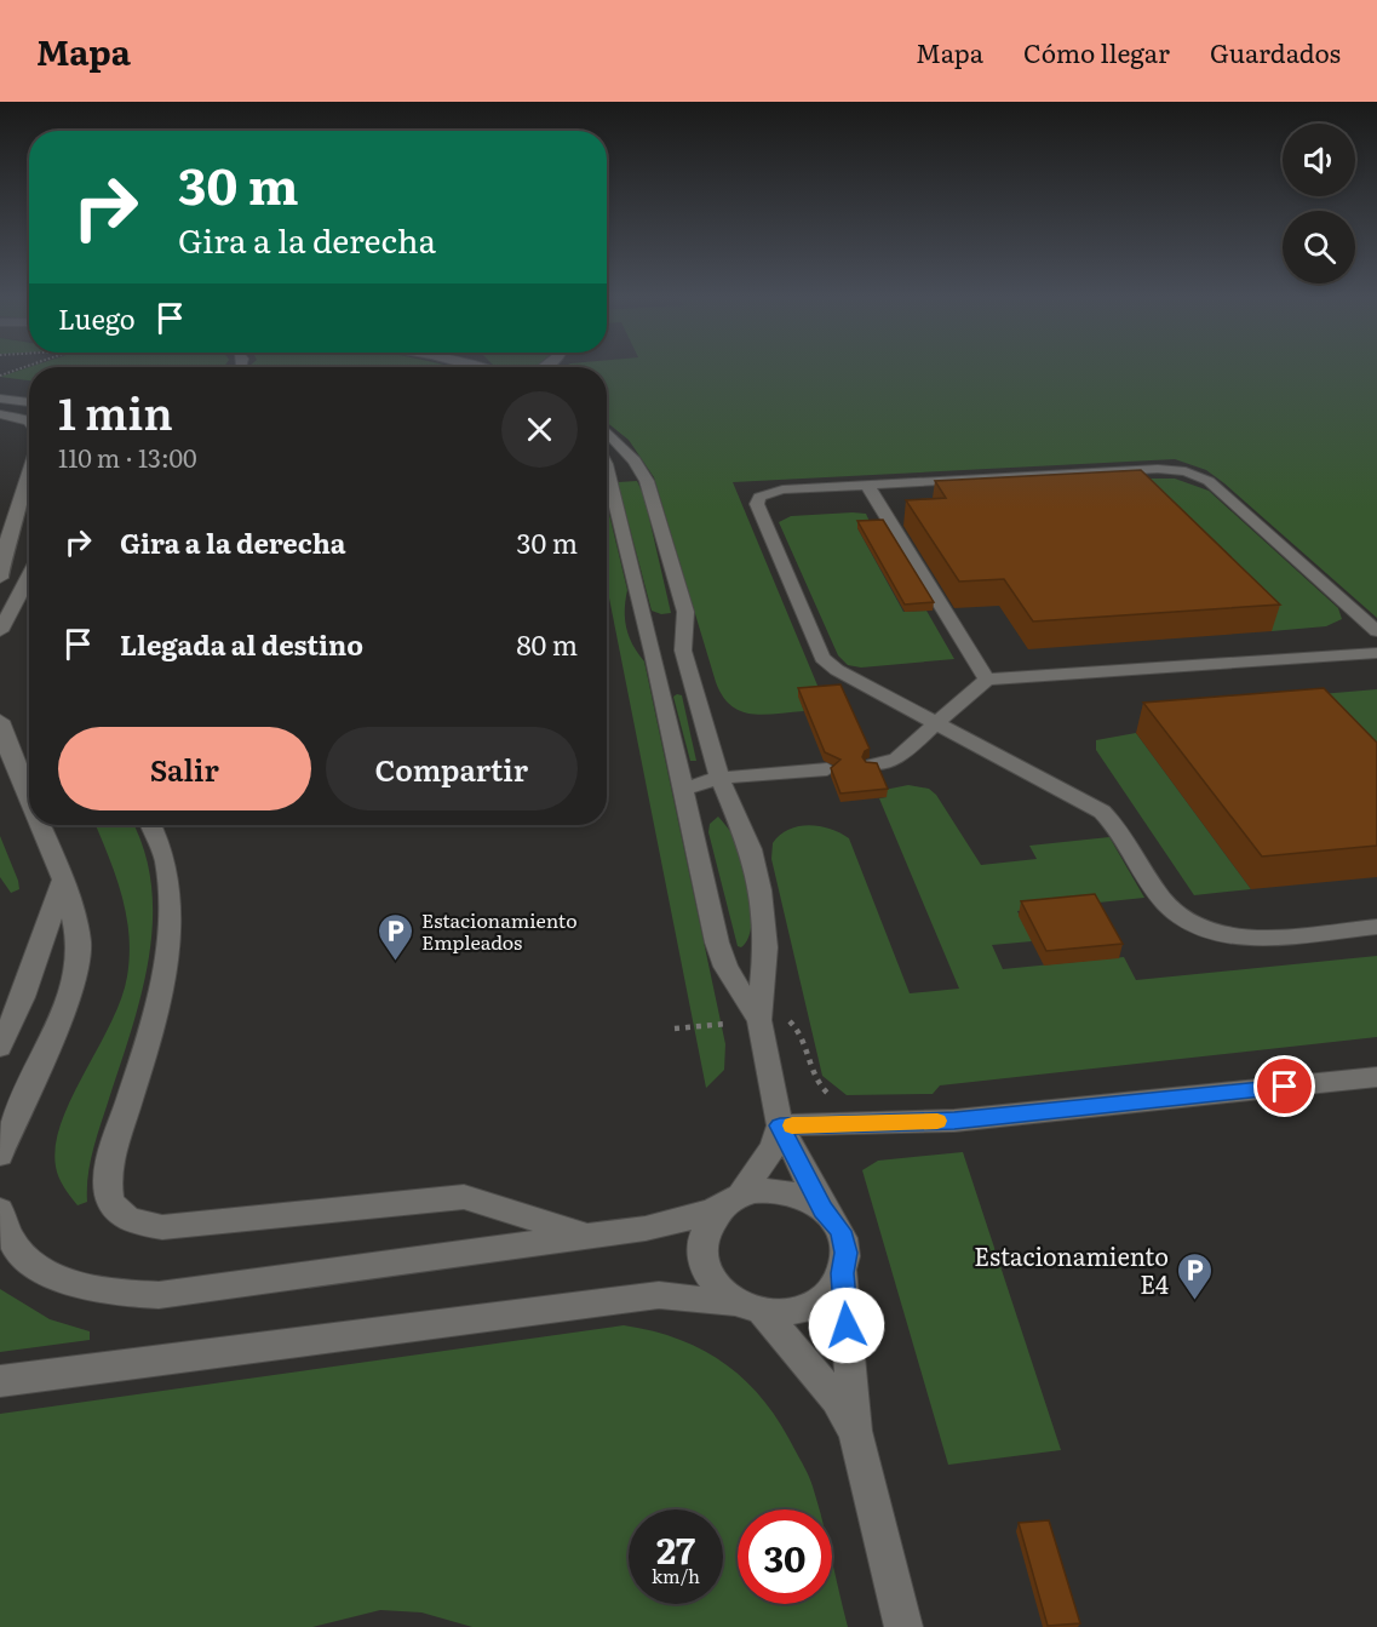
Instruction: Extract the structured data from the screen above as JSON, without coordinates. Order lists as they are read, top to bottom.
{
  "places": {
    "parking": ["Estacionamiento Empleados", "Estacionamiento E4"]
  },
  "page": {
    "header": "Mapa",
    "nav": ["Mapa", "Cómo llegar", "Guardados"],
    "turn": ["30 m", "Gira a la derecha"],
    "then": "Luego",
    "heading": ["1 min", "110 m · 13:00"],
    "list": [
      {
        "name": "Gira a la derecha",
        "value": "30 m"
      },
      {
        "name": "Llegada al destino",
        "value": "80 m"
      }
    ],
    "buttons": ["Salir", "Compartir"],
    "speed": "27 km/h",
    "limit": "30"
  }
}
